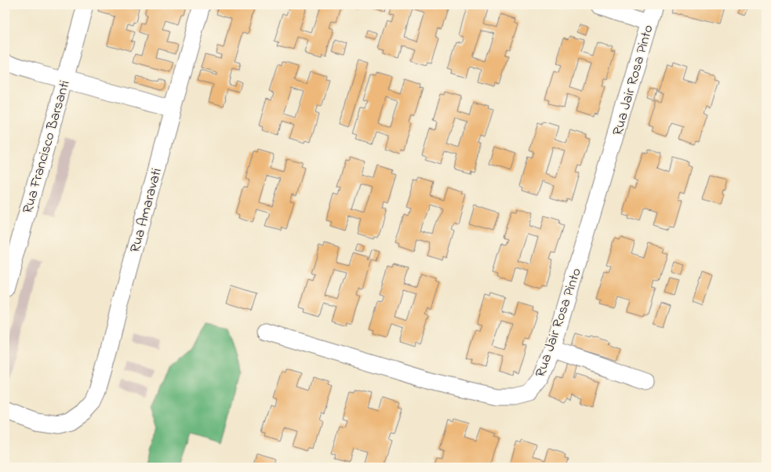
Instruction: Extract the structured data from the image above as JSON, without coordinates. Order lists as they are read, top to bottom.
{
  "streets": {
    "street": ["Rua Jair Rosa Pinto", "Rua Francisco Barsanti", "Rua Amaravati"]
  }
}
